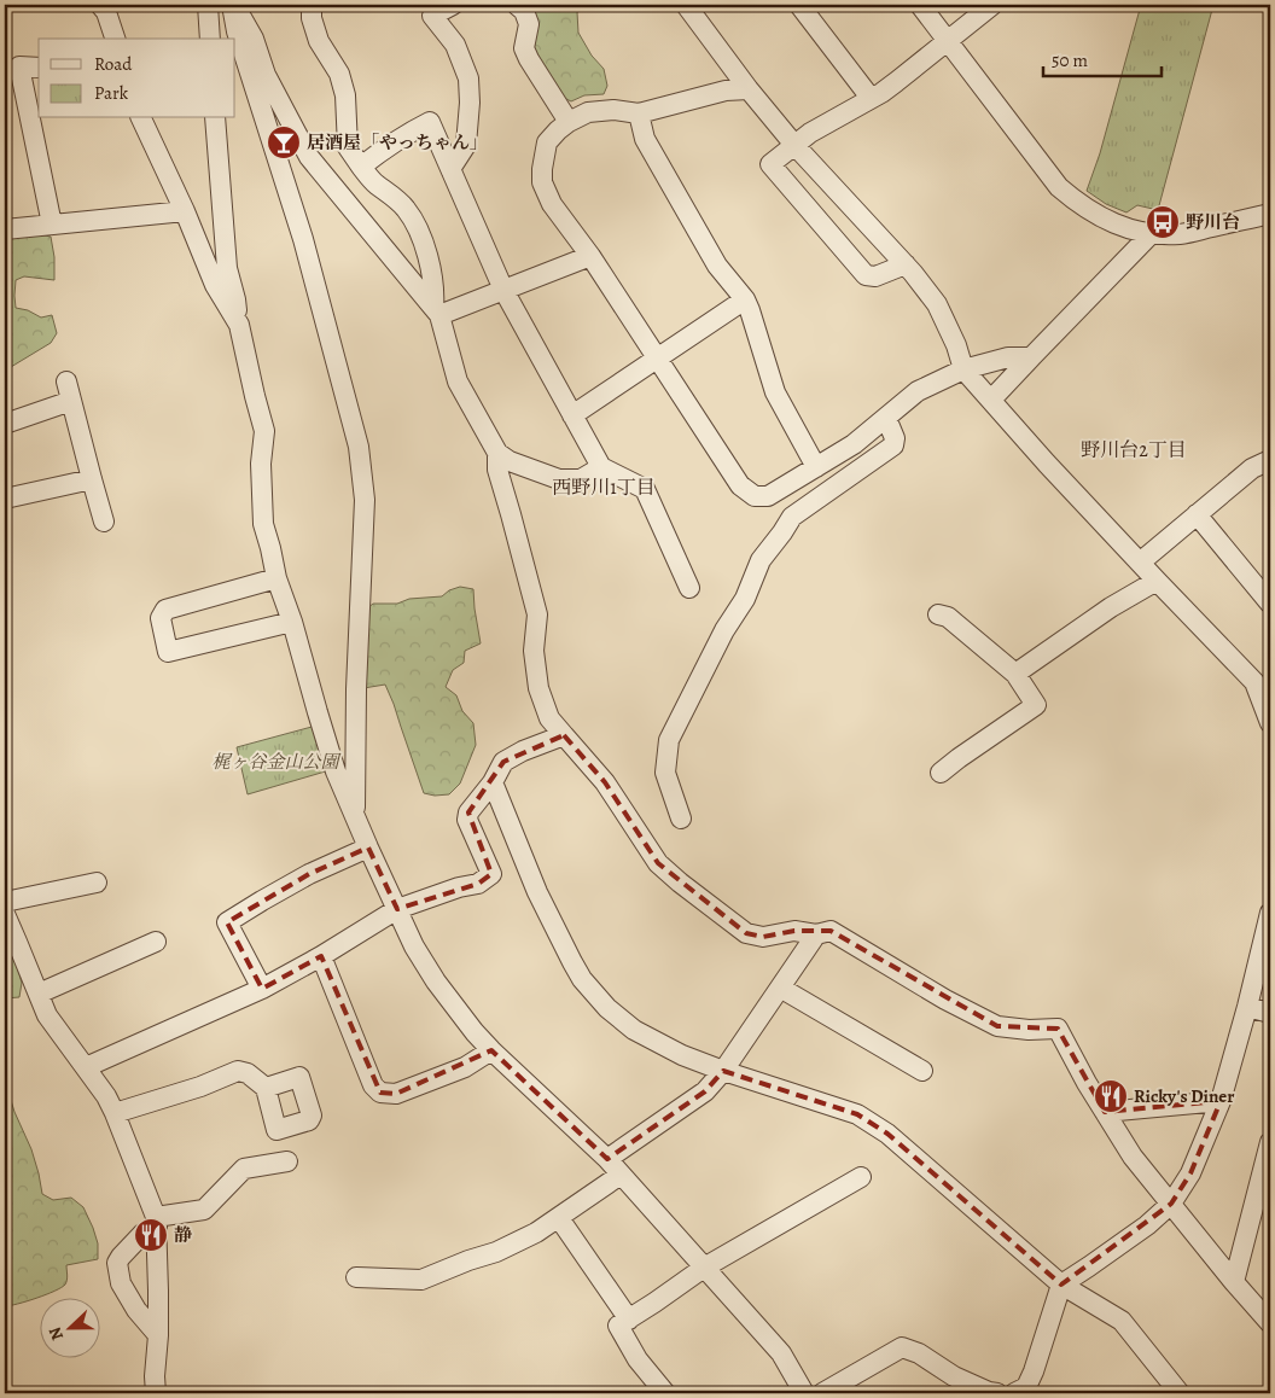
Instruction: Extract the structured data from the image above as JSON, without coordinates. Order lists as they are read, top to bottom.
{
  "districts": ["野川台2丁目", "西野川1丁目"],
  "parks": ["梶ヶ谷金山公園"],
  "places": {
    "bar": ["居酒屋「やっちゃん」"],
    "bus stop": ["野川台"],
    "restaurant": ["Ricky's Diner", "静"]
  },
  "legend": ["Road", "Park"],
  "scale_bar": "50 m",
  "north": "left"
}
